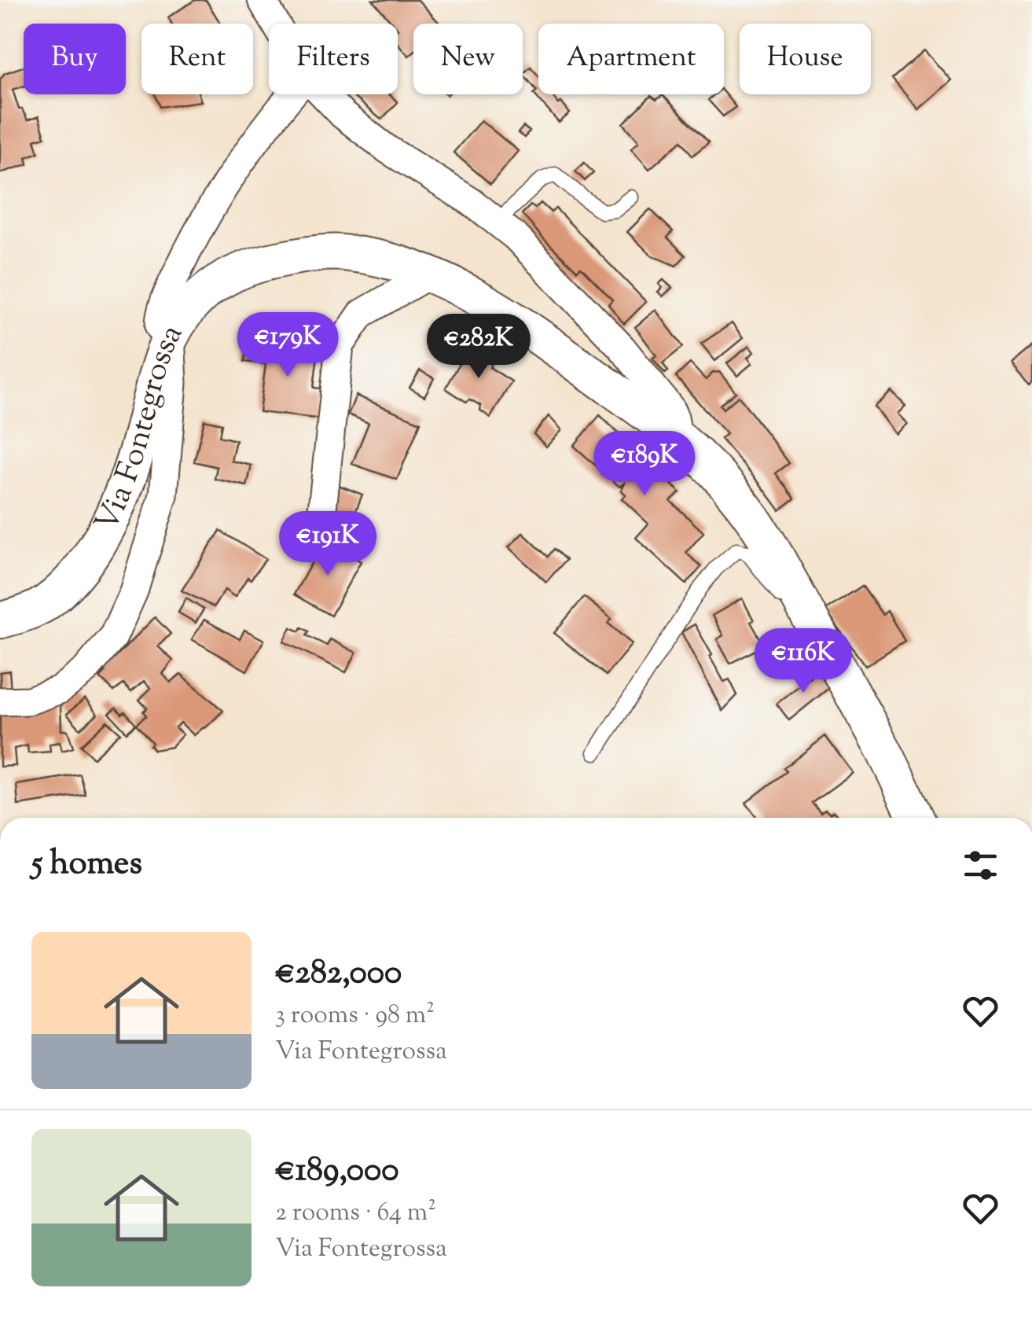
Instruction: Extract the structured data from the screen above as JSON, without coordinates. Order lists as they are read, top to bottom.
{
  "streets": {
    "street": ["Via Fontegrossa"]
  },
  "page": {
    "chip": [
      "Buy",
      "Rent",
      "Filters",
      "New",
      "Apartment",
      "House"
    ],
    "price": [
      "€179K",
      "€282K",
      "€189K",
      "€191K",
      "€116K"
    ],
    "heading": "5 homes",
    "list": [
      {
        "name": "€282,000",
        "note": "3 rooms · 98 m² · Via Fontegrossa"
      },
      {
        "name": "€189,000",
        "note": "2 rooms · 64 m² · Via Fontegrossa"
      }
    ]
  }
}
